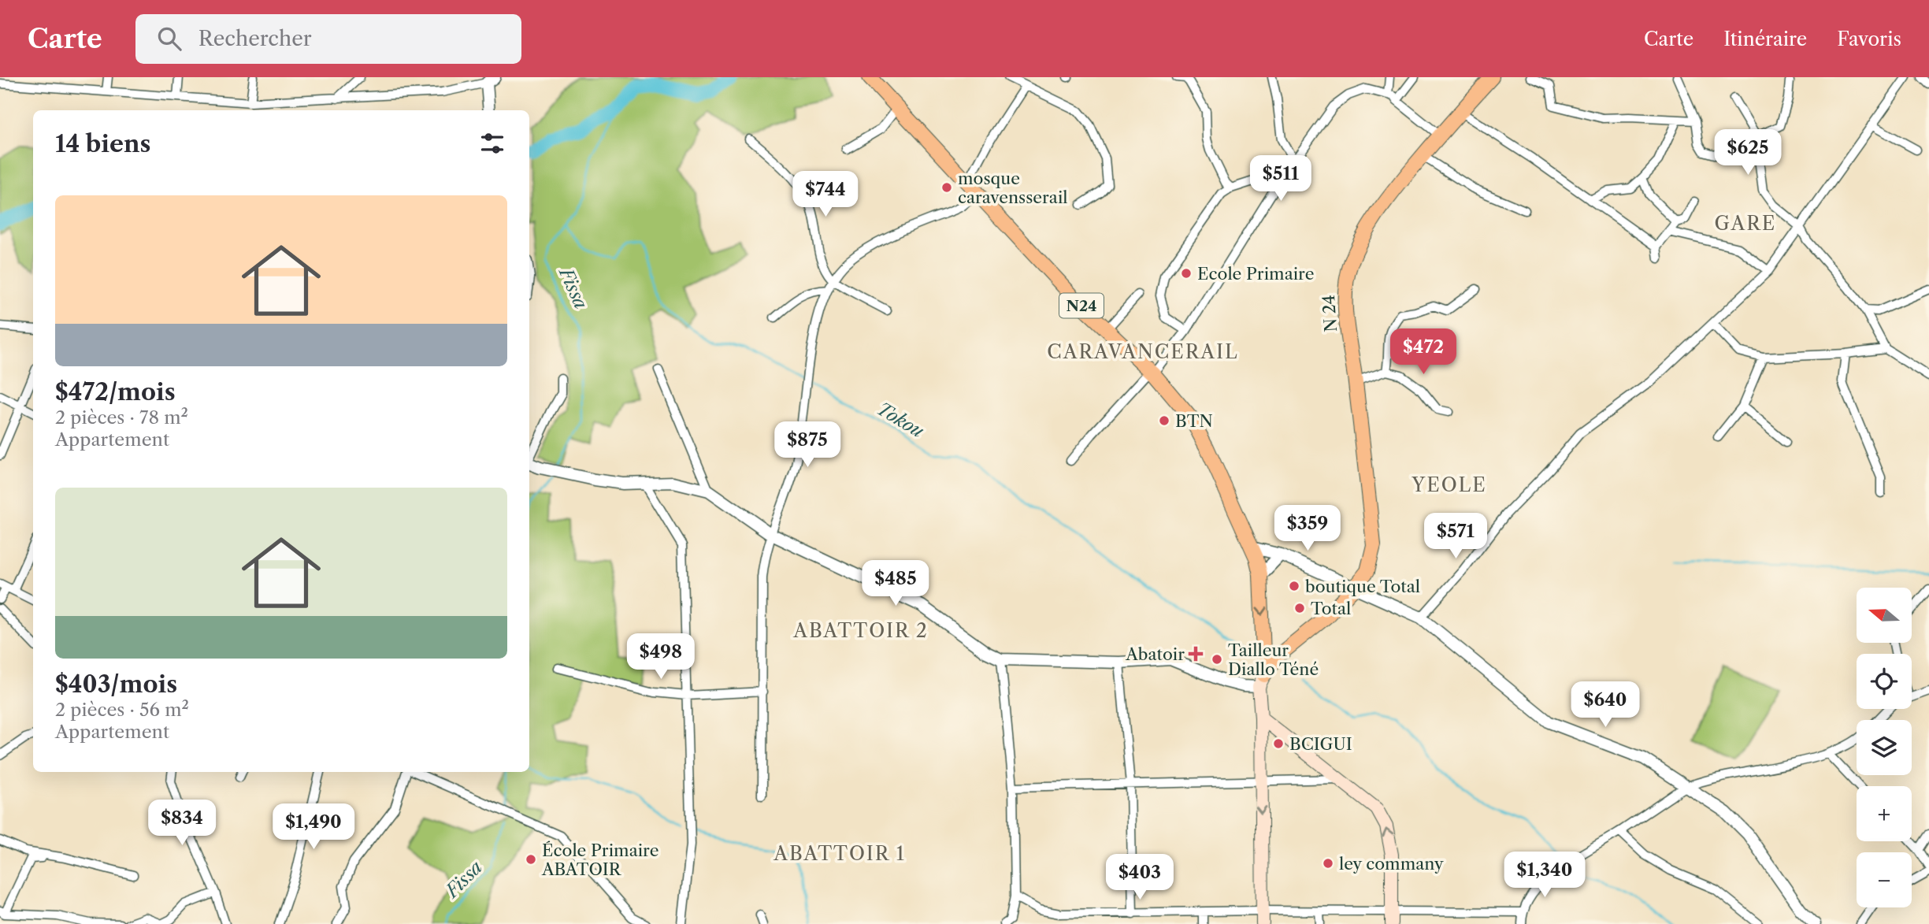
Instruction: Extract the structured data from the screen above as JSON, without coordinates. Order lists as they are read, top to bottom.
{
  "streets": {
    "main road": ["N24", "N 24"]
  },
  "crossings": [
    ["N24", "N 24"]
  ],
  "districts": [
    "GARE",
    "CARAVANCERAIL",
    "YEOLE",
    "ABATTOIR 2",
    "ABATTOIR 1"
  ],
  "water": ["Fissa", "Tokou"],
  "places": {
    "other": [
      "mosque caravensserail",
      "Ecole Primaire",
      "BTN",
      "boutique Total",
      "Total",
      "Tailleur Diallo Téné",
      "BCIGUI",
      "École Primaire ABATOIR",
      "ley commany"
    ],
    "health": ["Abatoir"]
  },
  "north": "left",
  "page": {
    "header": "Carte",
    "search": "Rechercher",
    "nav": ["Carte", "Itinéraire", "Favoris"],
    "heading": "14 biens",
    "price": [
      "$625",
      "$511",
      "$744",
      "$472",
      "$875",
      "$359",
      "$571",
      "$485",
      "$498",
      "$640",
      "$834",
      "$1,490",
      "$1,340",
      "$403"
    ],
    "list": [
      {
        "name": "$472/mois",
        "note": "2 pièces · 78 m² · Appartement"
      },
      {
        "name": "$403/mois",
        "note": "2 pièces · 56 m² · Appartement"
      }
    ],
    "map_buttons": ["+", "−"]
  }
}
